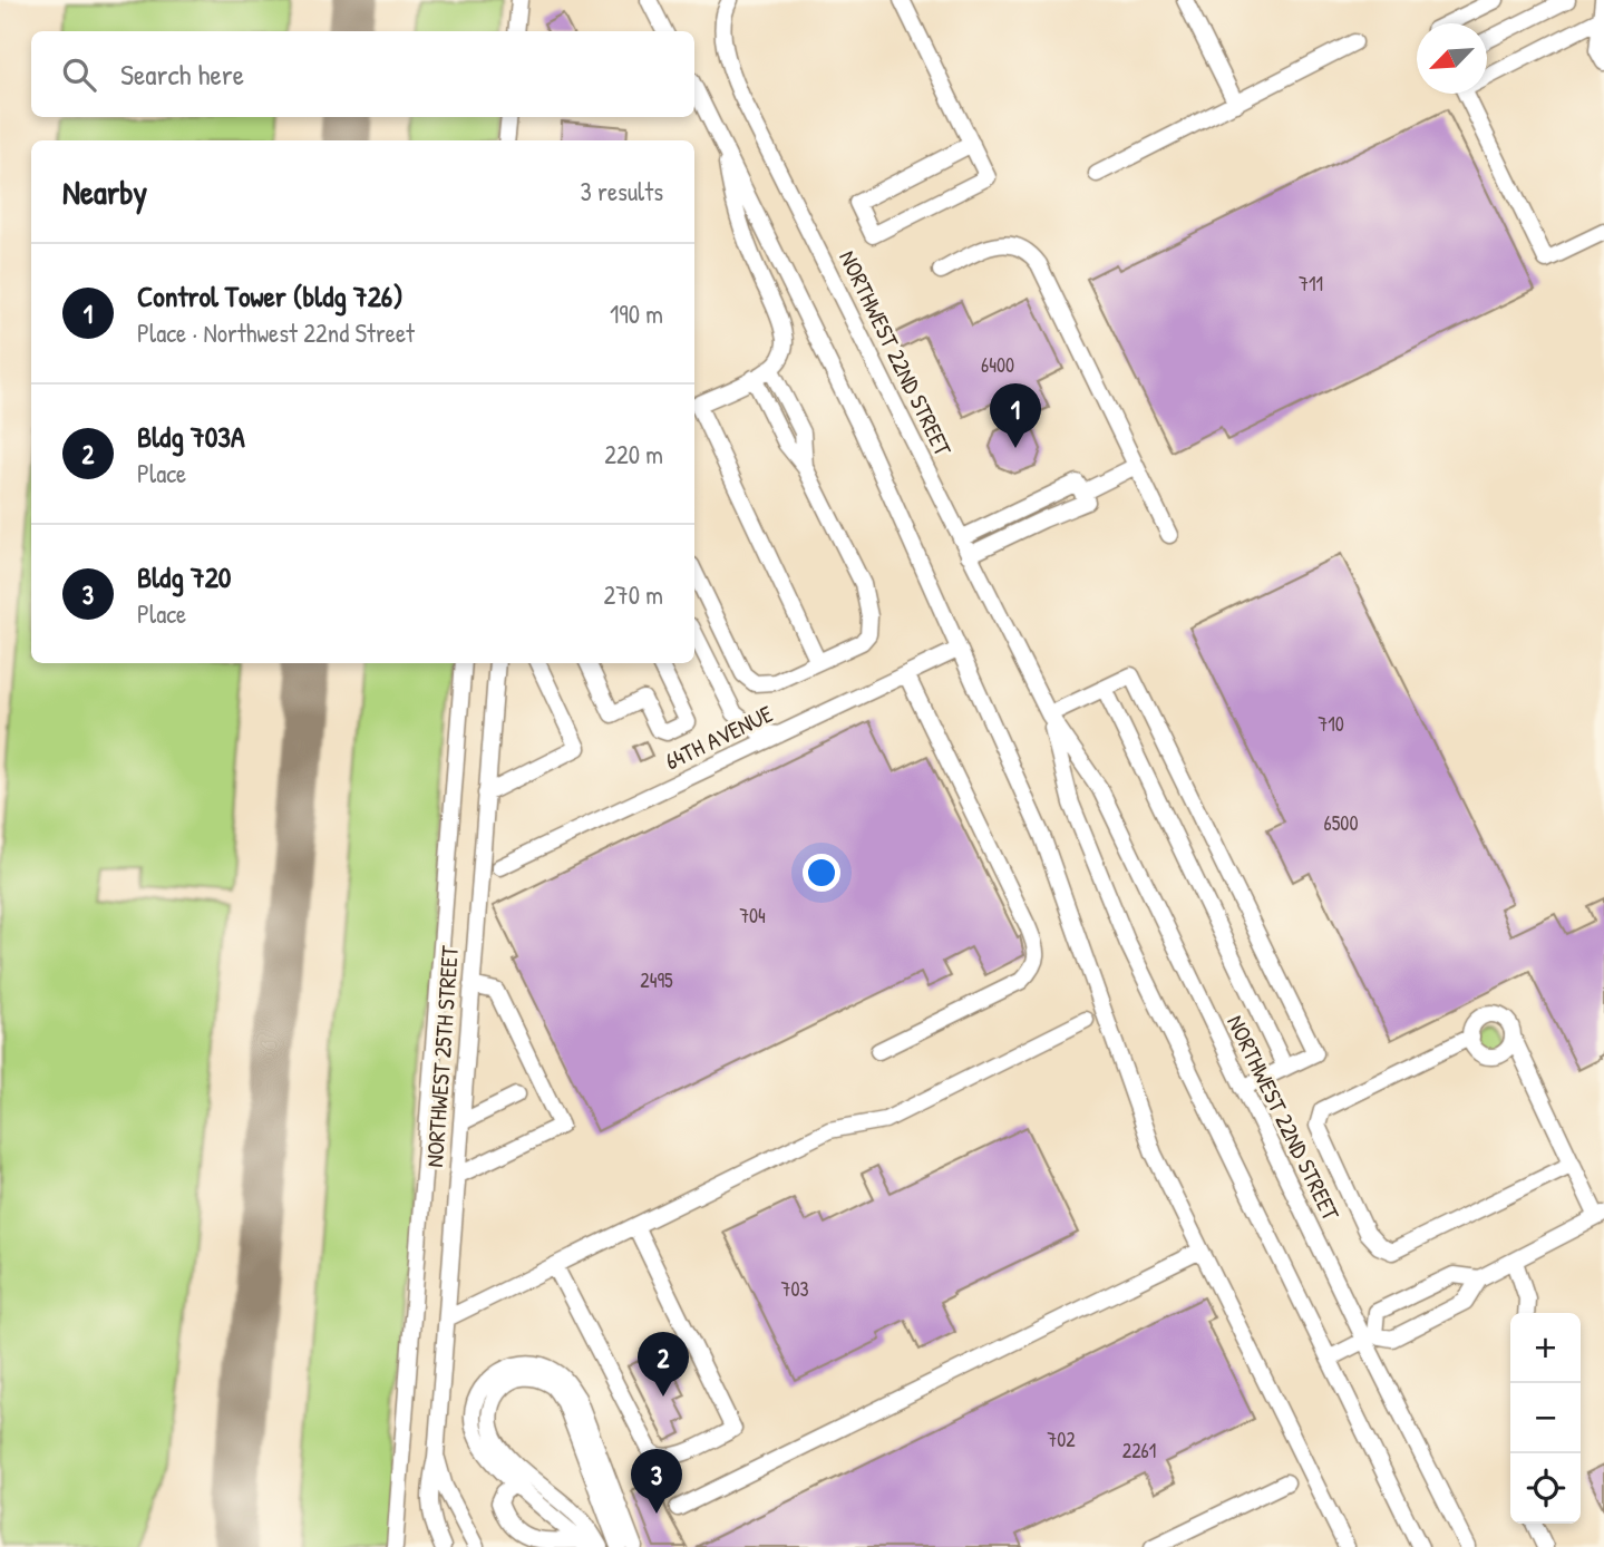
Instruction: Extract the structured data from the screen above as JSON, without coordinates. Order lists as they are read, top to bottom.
{
  "streets": {
    "street": ["NORTHWEST 22ND STREET", "64TH AVENUE", "NORTHWEST 25TH STREET"]
  },
  "house_numbers": [
    "711",
    "6400",
    "710",
    "6500",
    "704",
    "2495",
    "703",
    "702",
    "2261"
  ],
  "north": "bottom left",
  "page": {
    "search": "Search here",
    "heading": ["Nearby", "3 results"],
    "list": [
      {
        "mark": "1",
        "name": "Control Tower (bldg 726)",
        "note": "Place · Northwest 22nd Street",
        "value": "190 m"
      },
      {
        "mark": "2",
        "name": "Bldg 703A",
        "note": "Place",
        "value": "220 m"
      },
      {
        "mark": "3",
        "name": "Bldg 720",
        "note": "Place",
        "value": "270 m"
      }
    ],
    "pins": ["1", "2", "3"],
    "map_buttons": ["+", "−"]
  }
}
